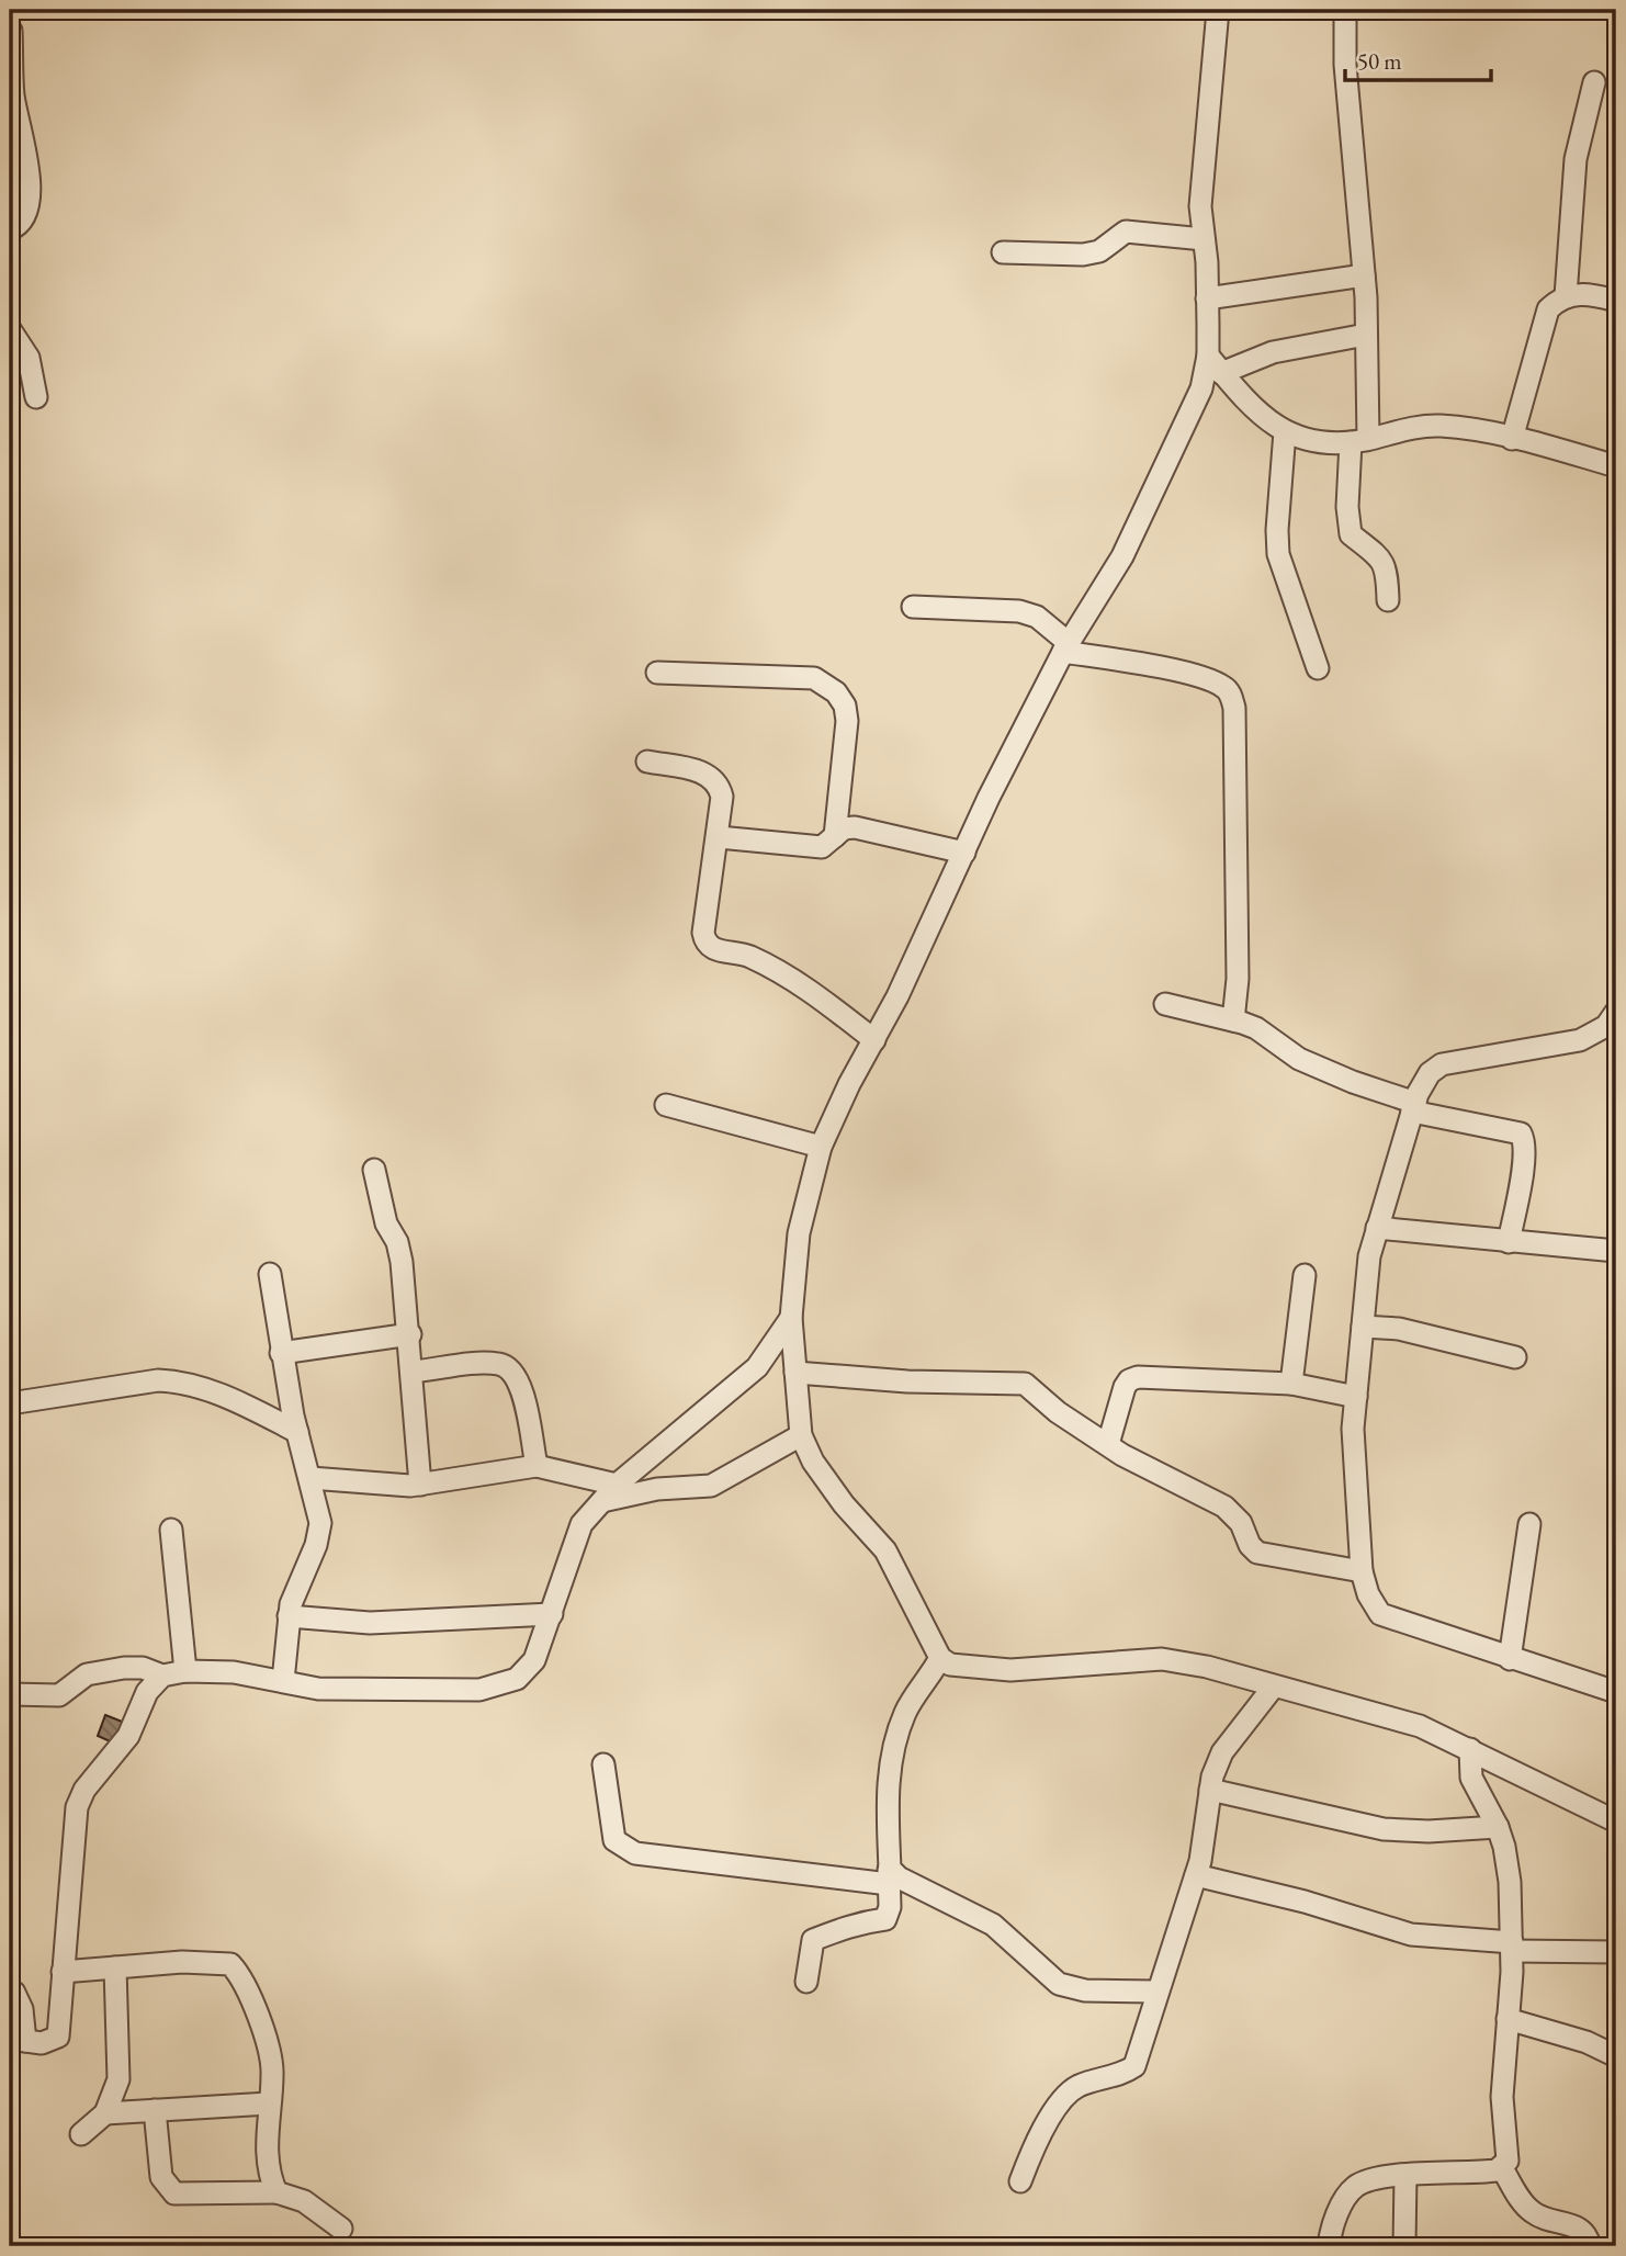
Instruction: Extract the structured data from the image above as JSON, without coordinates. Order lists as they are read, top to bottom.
{
  "scale_bar": "50 m"
}
